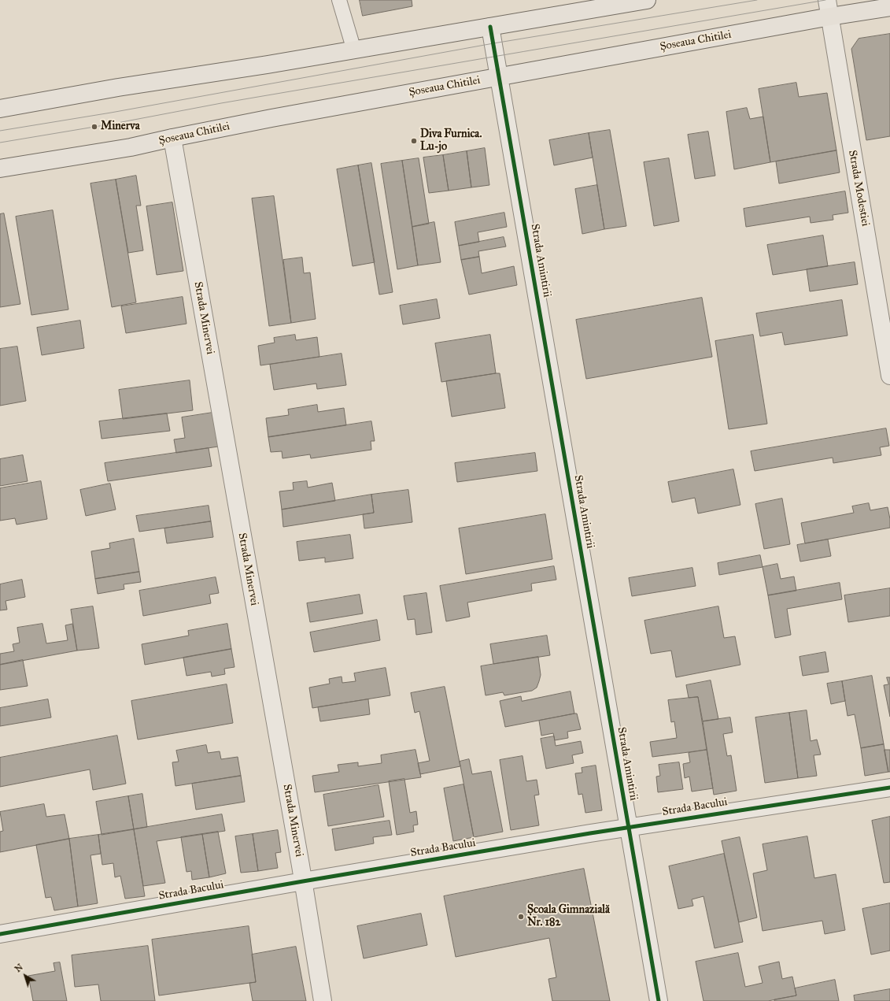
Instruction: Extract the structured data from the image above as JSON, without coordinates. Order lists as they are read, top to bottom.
{
  "streets": {
    "main road": ["Șoseaua Chitilei"],
    "street": [
      "Strada Modestiei",
      "Strada Amintirii",
      "Strada Minervei",
      "Strada Bacului"
    ]
  },
  "crossings": [
    ["Șoseaua Chitilei", "Strada Modestiei"],
    ["Șoseaua Chitilei", "Strada Amintirii"],
    ["Șoseaua Chitilei", "Strada Minervei"],
    ["Strada Amintirii", "Strada Bacului"],
    ["Strada Minervei", "Strada Bacului"]
  ],
  "places": ["Minerva", "Diva Furnica. Lu-jo", "Școala Gimnazială Nr. 182"],
  "north": "top left"
}
